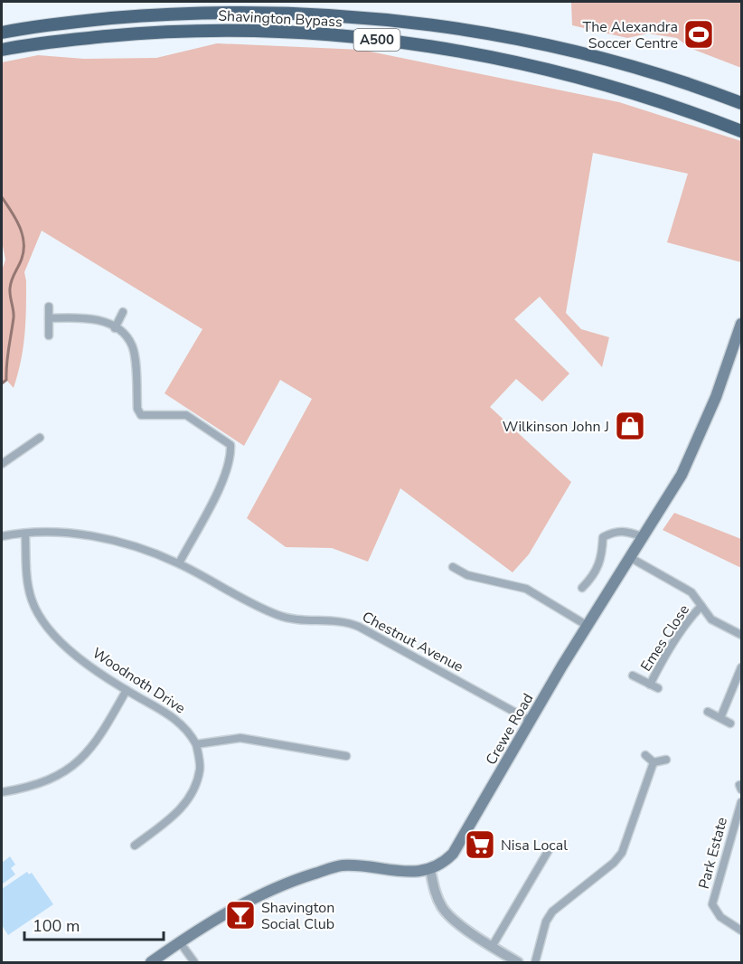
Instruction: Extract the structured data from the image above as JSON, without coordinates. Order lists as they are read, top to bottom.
{
  "streets": {
    "highway": ["Shavington Bypass", "A500"],
    "main road": ["Crewe Road"],
    "street": [
      "Emes Close",
      "Chestnut Avenue",
      "Woodnoth Drive",
      "Park Estate"
    ]
  },
  "crossings": [
    ["Chestnut Avenue", "Woodnoth Drive"],
    ["Chestnut Avenue", "Crewe Road"]
  ],
  "places": {
    "sports": ["The Alexandra Soccer Centre"],
    "shop": ["Wilkinson John J"],
    "supermarket": ["Nisa Local"],
    "bar": ["Shavington Social Club"]
  },
  "scale_bar": "100 m"
}
